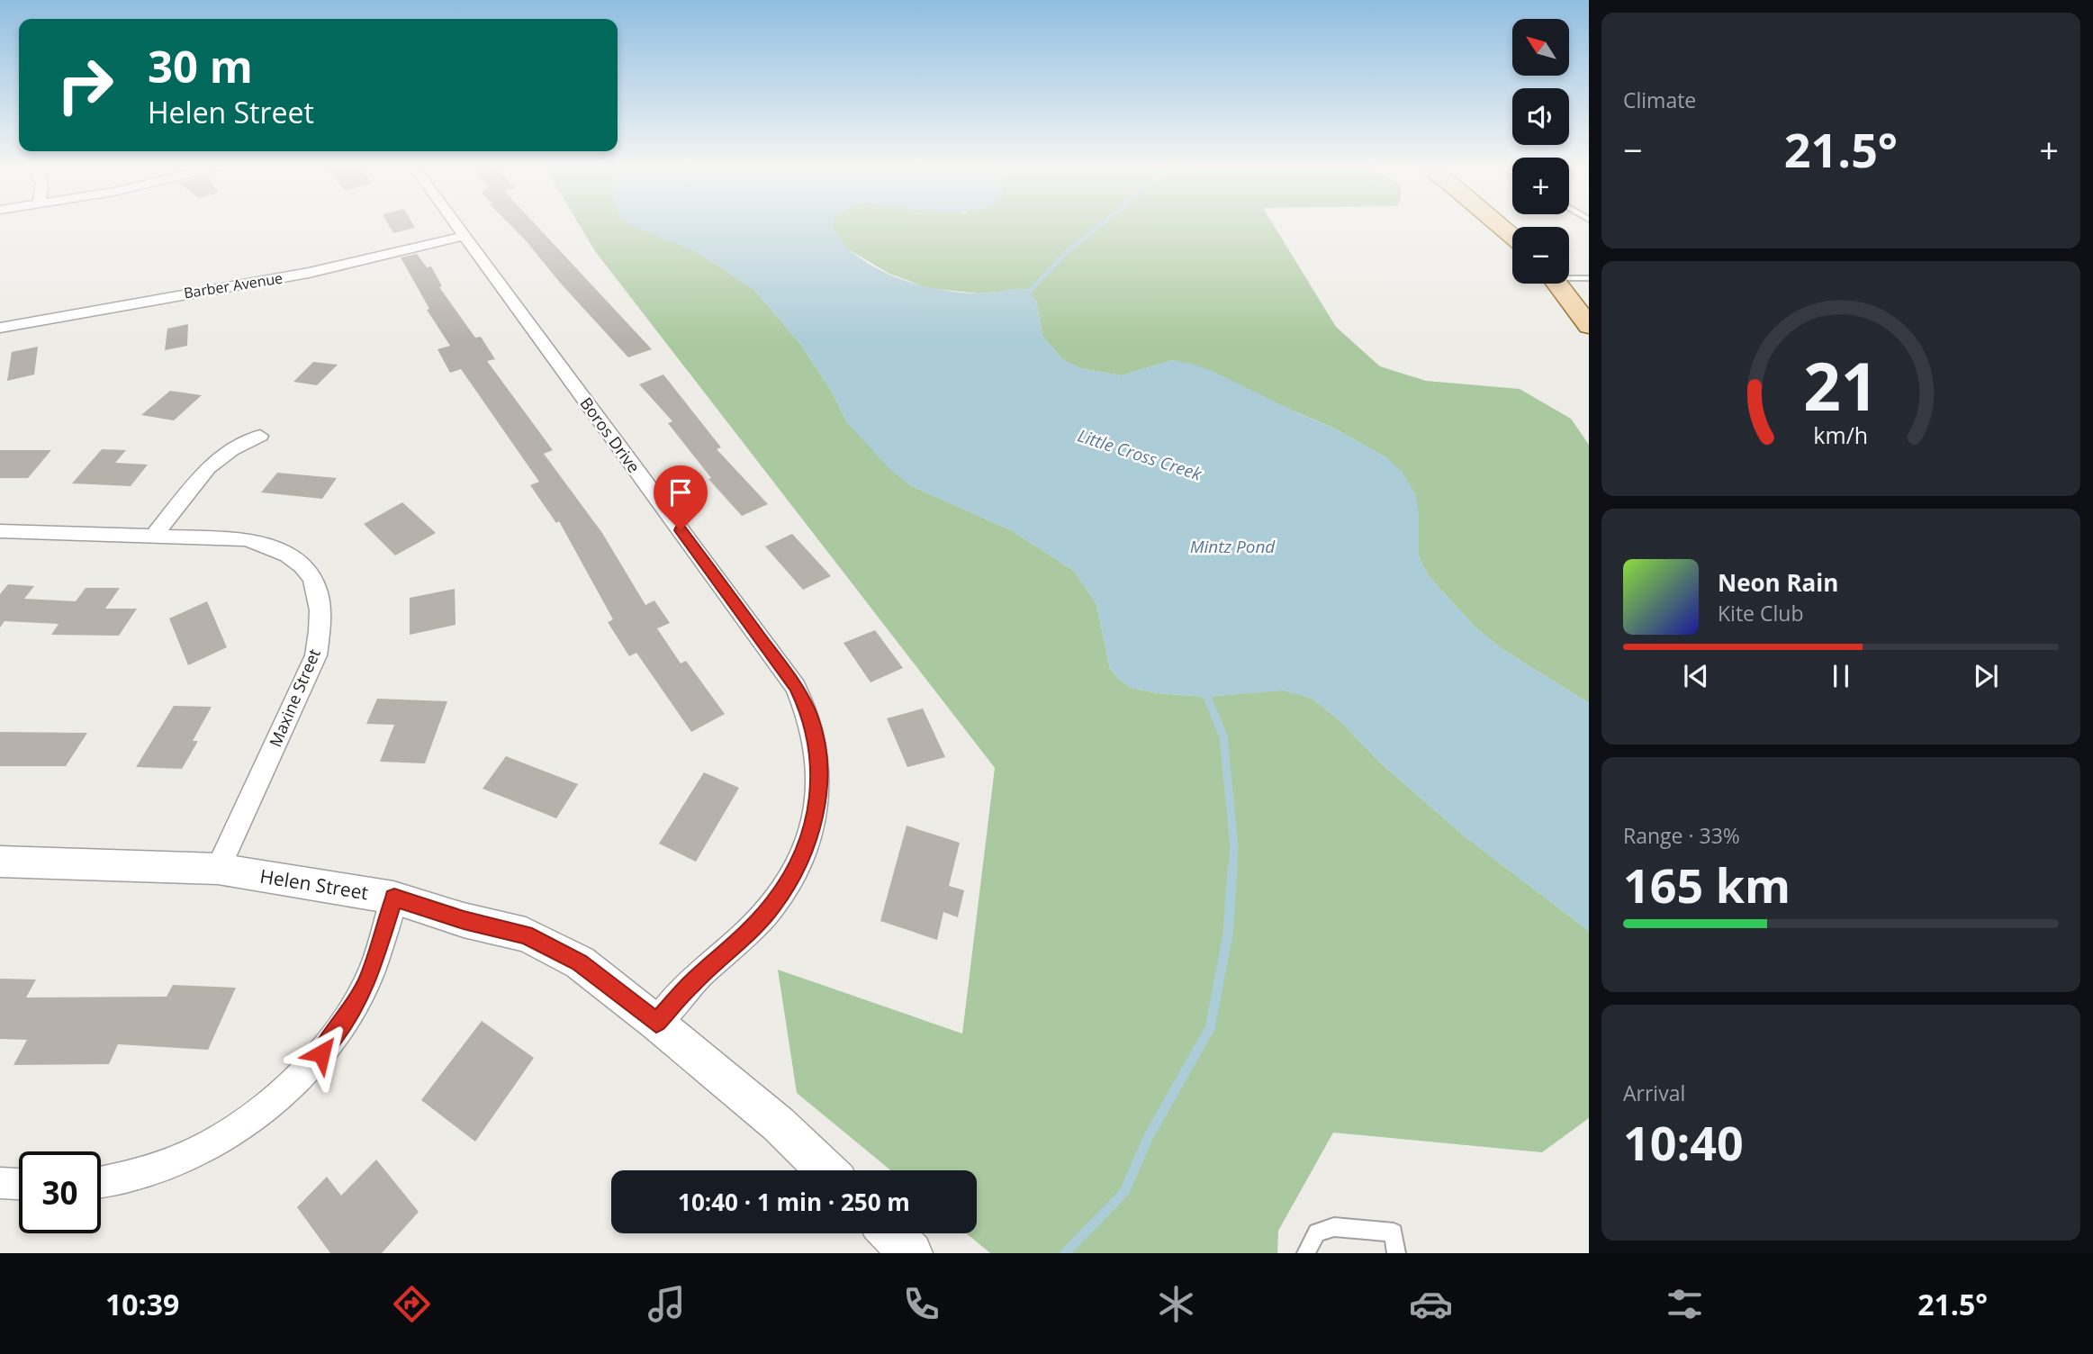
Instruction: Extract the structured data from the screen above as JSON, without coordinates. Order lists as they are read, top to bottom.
{
  "streets": {
    "street": [
      "Barber Avenue",
      "Boros Drive",
      "Maxine Street",
      "Helen Street"
    ]
  },
  "crossings": [
    ["Barber Avenue", "Boros Drive"],
    ["Boros Drive", "Helen Street"],
    ["Maxine Street", "Helen Street"]
  ],
  "water": ["Little Cross Creek", "Mintz Pond"],
  "north": "top left",
  "page": {
    "tile": [
      "Climate",
      ["Range · 33%", "165 km"],
      ["Arrival", "10:40"]
    ],
    "map_buttons": ["+", "−"],
    "turn": ["30 m", "Helen Street"],
    "heat": ["−", "21.5°", "+"],
    "song": ["Neon Rain", "Kite Club"],
    "limit": "30",
    "trip": "10:40 · 1 min · 250 m",
    "tabs": ["10:39", "21.5°"],
    "gauge": ["21", "km/h"]
  }
}
